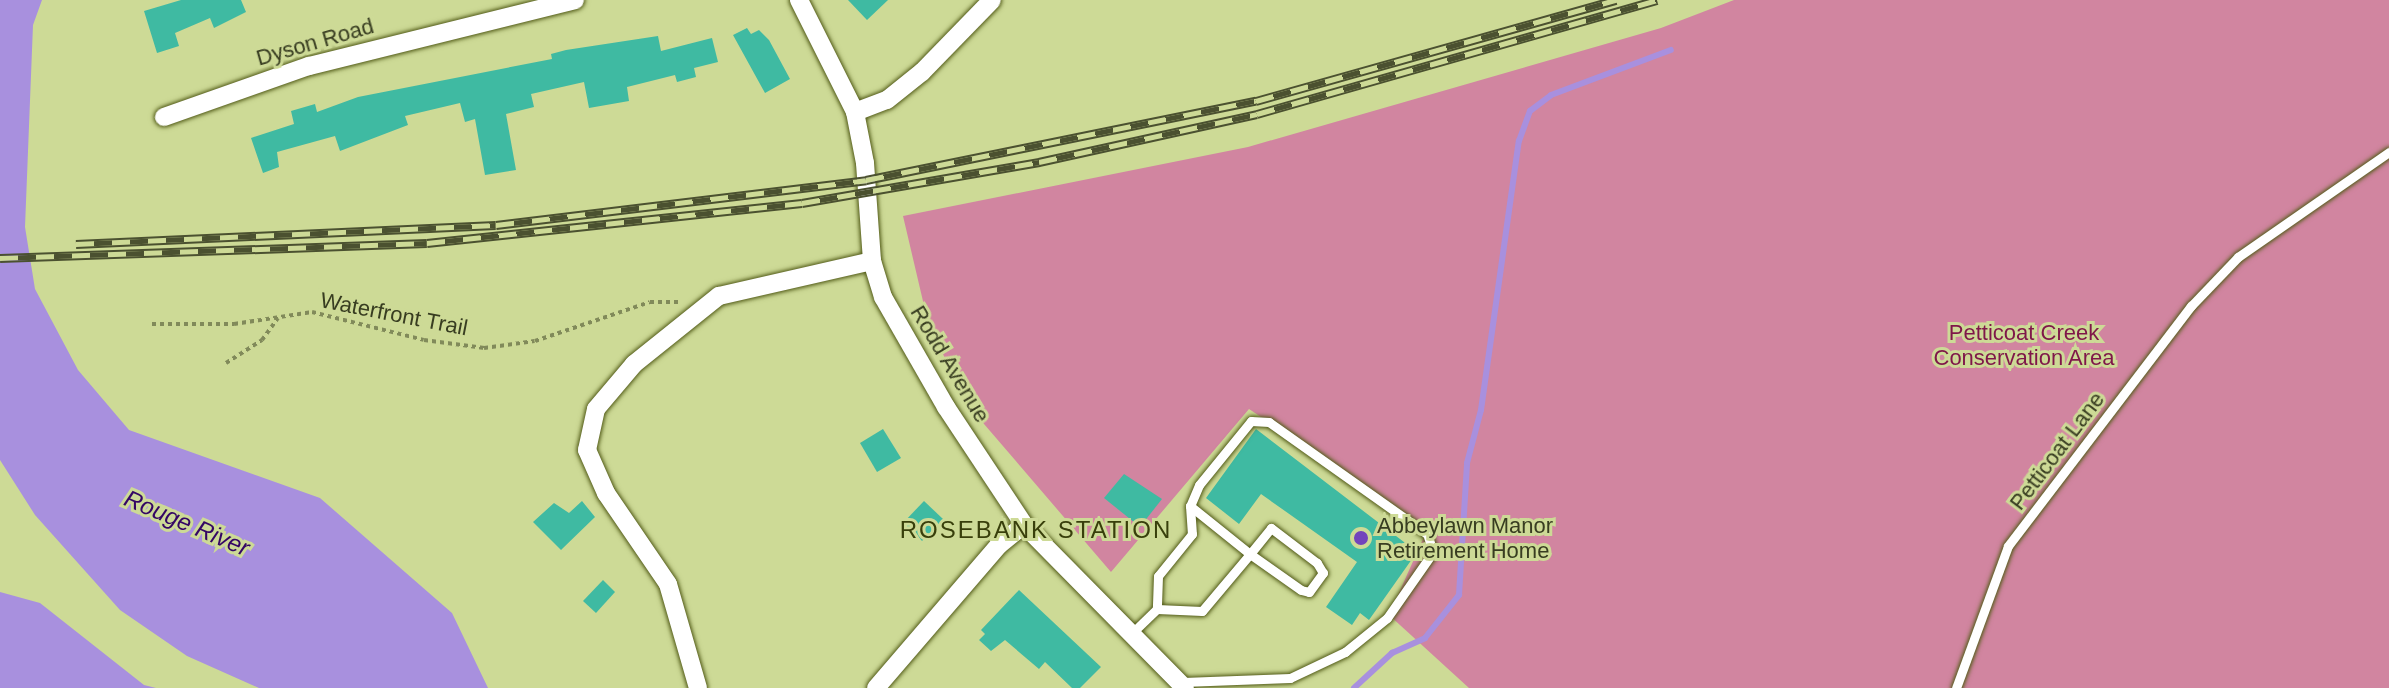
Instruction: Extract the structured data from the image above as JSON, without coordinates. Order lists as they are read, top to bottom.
{
  "streets": {
    "street": ["Dyson Road", "Rodd Avenue"],
    "lane": ["Petticoat Lane"],
    "path": ["Waterfront Trail"]
  },
  "districts": ["ROSEBANK STATION"],
  "water": ["Rouge River"],
  "parks": ["Petticoat Creek Conservation Area"],
  "places": ["Abbeylawn Manor Retirement Home"]
}
